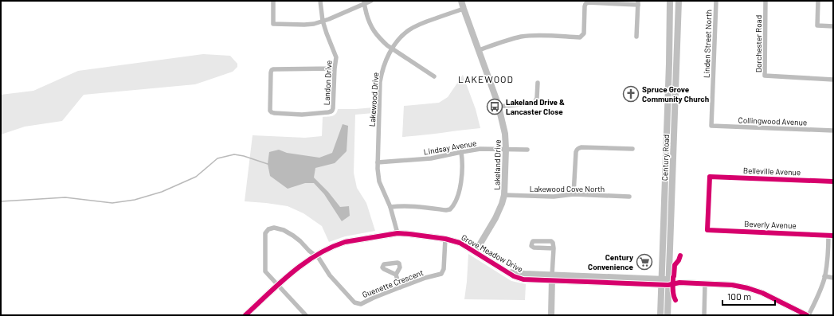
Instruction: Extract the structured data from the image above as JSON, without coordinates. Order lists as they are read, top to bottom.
{
  "streets": {
    "street": [
      "Linden Street North",
      "Dorchester Road",
      "Landon Drive",
      "Lakewood Drive",
      "Collingwood Avenue",
      "Lindsay Avenue",
      "Century Road",
      "Lakeland Drive",
      "Belleville Avenue",
      "Lakewood Cove North",
      "Beverly Avenue",
      "Grove Meadow Drive",
      "Guenette Crescent"
    ]
  },
  "crossings": [
    ["Linden Street North", "Collingwood Avenue"],
    ["Lakewood Drive", "Lindsay Avenue"],
    ["Lakewood Drive", "Lakeland Drive"],
    ["Lakewood Drive", "Grove Meadow Drive"],
    ["Lindsay Avenue", "Lakeland Drive"],
    ["Century Road", "Grove Meadow Drive"],
    ["Lakeland Drive", "Lakewood Cove North"],
    ["Lakeland Drive", "Grove Meadow Drive"],
    ["Belleville Avenue", "Beverly Avenue"],
    ["Grove Meadow Drive", "Guenette Crescent"]
  ],
  "districts": ["LAKEWOOD"],
  "places": {
    "church": ["Spruce Grove Community Church"],
    "bus stop": ["Lakeland Drive & Lancaster Close"],
    "supermarket": ["Century Convenience"]
  },
  "scale_bar": "100 m"
}
